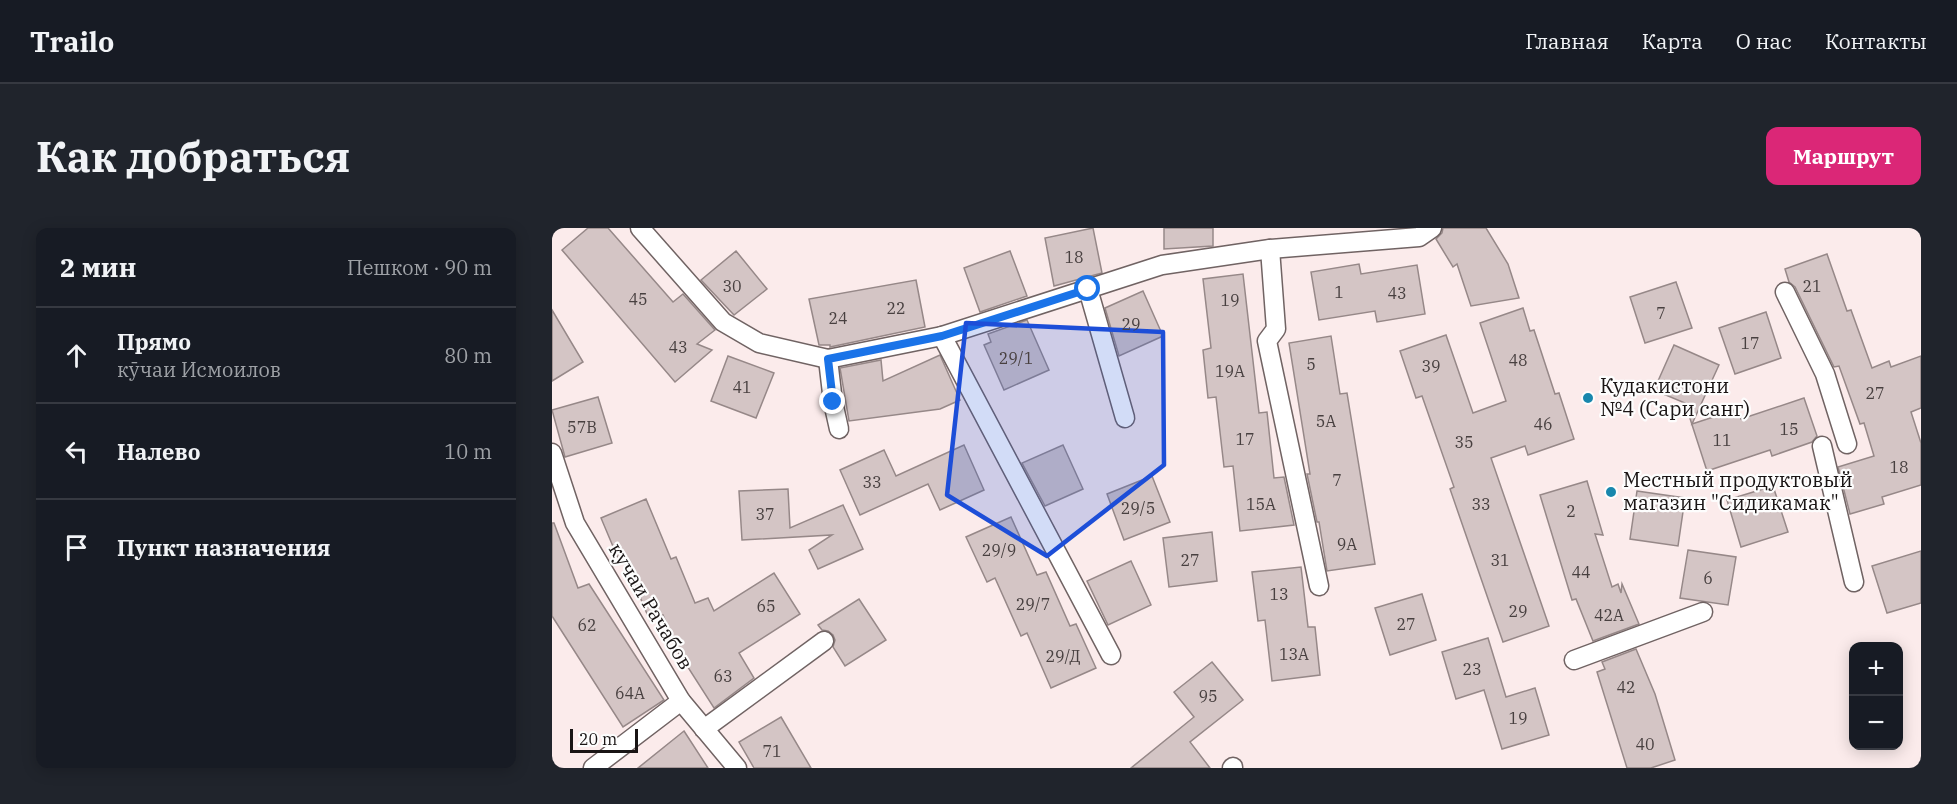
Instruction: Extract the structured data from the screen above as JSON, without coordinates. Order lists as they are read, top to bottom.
{
  "streets": {
    "street": ["кучаи Рачабов"]
  },
  "places": ["Кудакистони №4 (Сари санг)", "Местный продуктовый магазин \"Сидикамак\""],
  "house_numbers": [
    "18",
    "30",
    "21",
    "1",
    "43",
    "45",
    "19",
    "22",
    "7",
    "24",
    "29",
    "17",
    "43",
    "29/1",
    "48",
    "5",
    "39",
    "19А",
    "41",
    "27",
    "5А",
    "46",
    "57В",
    "15",
    "17",
    "11",
    "35",
    "18",
    "7",
    "33",
    "15А",
    "33",
    "29/5",
    "2",
    "37",
    "9А",
    "29/9",
    "27",
    "31",
    "44",
    "6",
    "13",
    "29/7",
    "65",
    "29",
    "42А",
    "27",
    "62",
    "13А",
    "29/Д",
    "23",
    "63",
    "42",
    "64А",
    "95",
    "19",
    "40",
    "71"
  ],
  "scale_bar": "20 m",
  "page": {
    "header": "Trailo",
    "nav": [
      "Главная",
      "Карта",
      "О нас",
      "Контакты"
    ],
    "buttons": "Маршрут",
    "title": "Как добраться",
    "heading": ["2 мин", "Пешком · 90 m"],
    "list": [
      ["Прямо", "кӯчаи Исмоилов", "80 m"],
      ["Налево", "10 m"],
      "Пункт назначения"
    ],
    "map_buttons": ["+", "−"],
    "scale": "20 m"
  }
}
